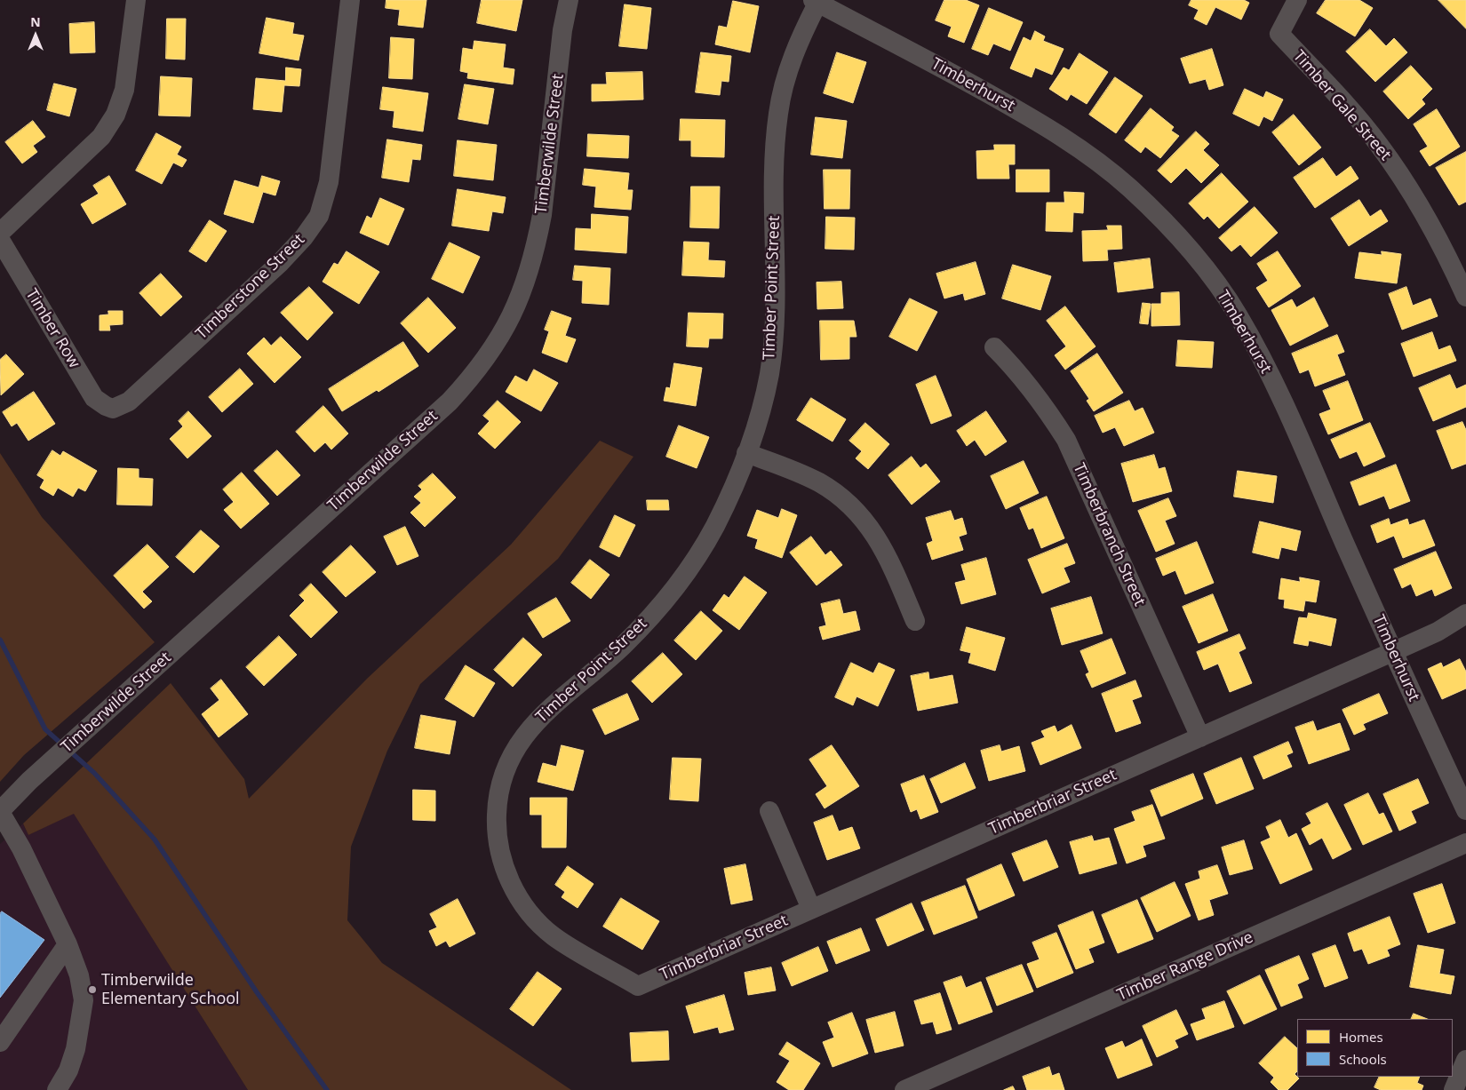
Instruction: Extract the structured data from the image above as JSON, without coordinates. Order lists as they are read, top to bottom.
{
  "streets": {
    "street": [
      "Timberhurst",
      "Timber Gale Street",
      "Timberwilde Street",
      "Timberstone Street",
      "Timber Point Street",
      "Timber Row",
      "Timberbranch Street",
      "Timberbriar Street",
      "Timber Range Drive"
    ]
  },
  "crossings": [
    ["Timberhurst", "Timber Point Street"],
    ["Timberhurst", "Timberbriar Street"],
    ["Timberstone Street", "Timber Row"],
    ["Timber Point Street", "Timberbriar Street"],
    ["Timberbranch Street", "Timberbriar Street"]
  ],
  "places": ["Timberwilde Elementary School"],
  "legend": ["Homes", "Schools"],
  "north": "top"
}
